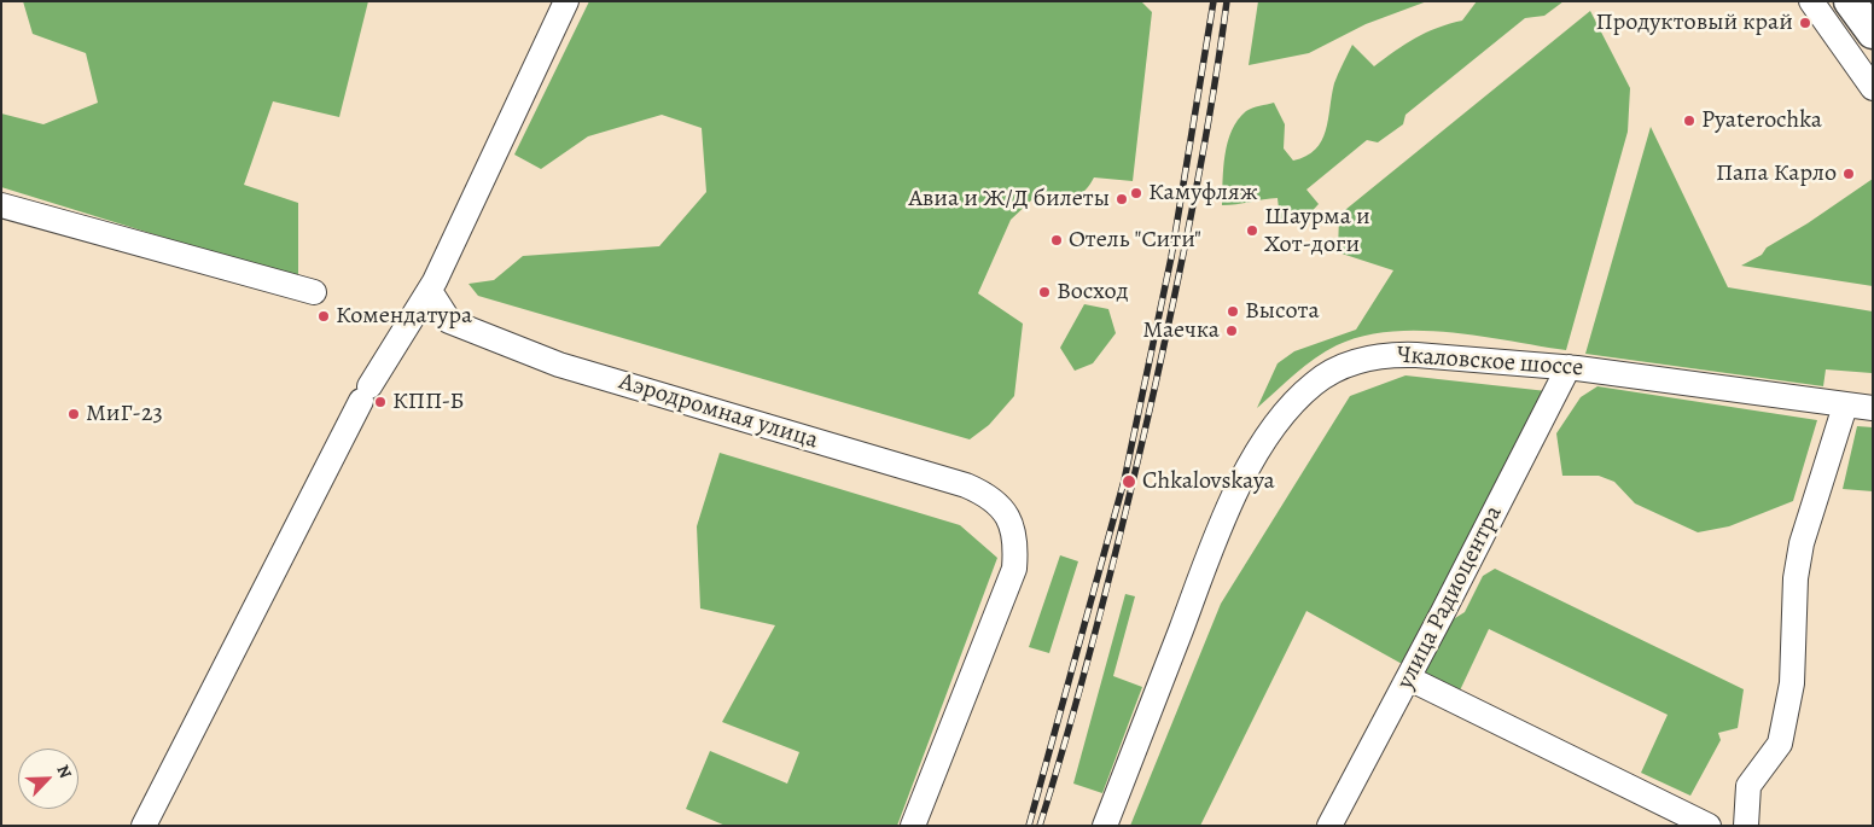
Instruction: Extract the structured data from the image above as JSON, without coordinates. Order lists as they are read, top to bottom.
{
  "streets": {
    "street": ["Чкаловское шоссе", "Аэродромная улица", "улица Радиоцентра"]
  },
  "crossings": [
    ["Чкаловское шоссе", "улица Радиоцентра"]
  ],
  "places": [
    "Продуктовый край",
    "Pyaterochka",
    "Папа Карло",
    "Камуфляж",
    "Авиа и Ж/Д билеты",
    "Шаурма и Хот-доги",
    "Отель \"Сити\"",
    "Восход",
    "Высота",
    "Комендатура",
    "Маечка",
    "КПП-Б",
    "МиГ-23",
    "Chkalovskaya"
  ],
  "north": "top right"
}
